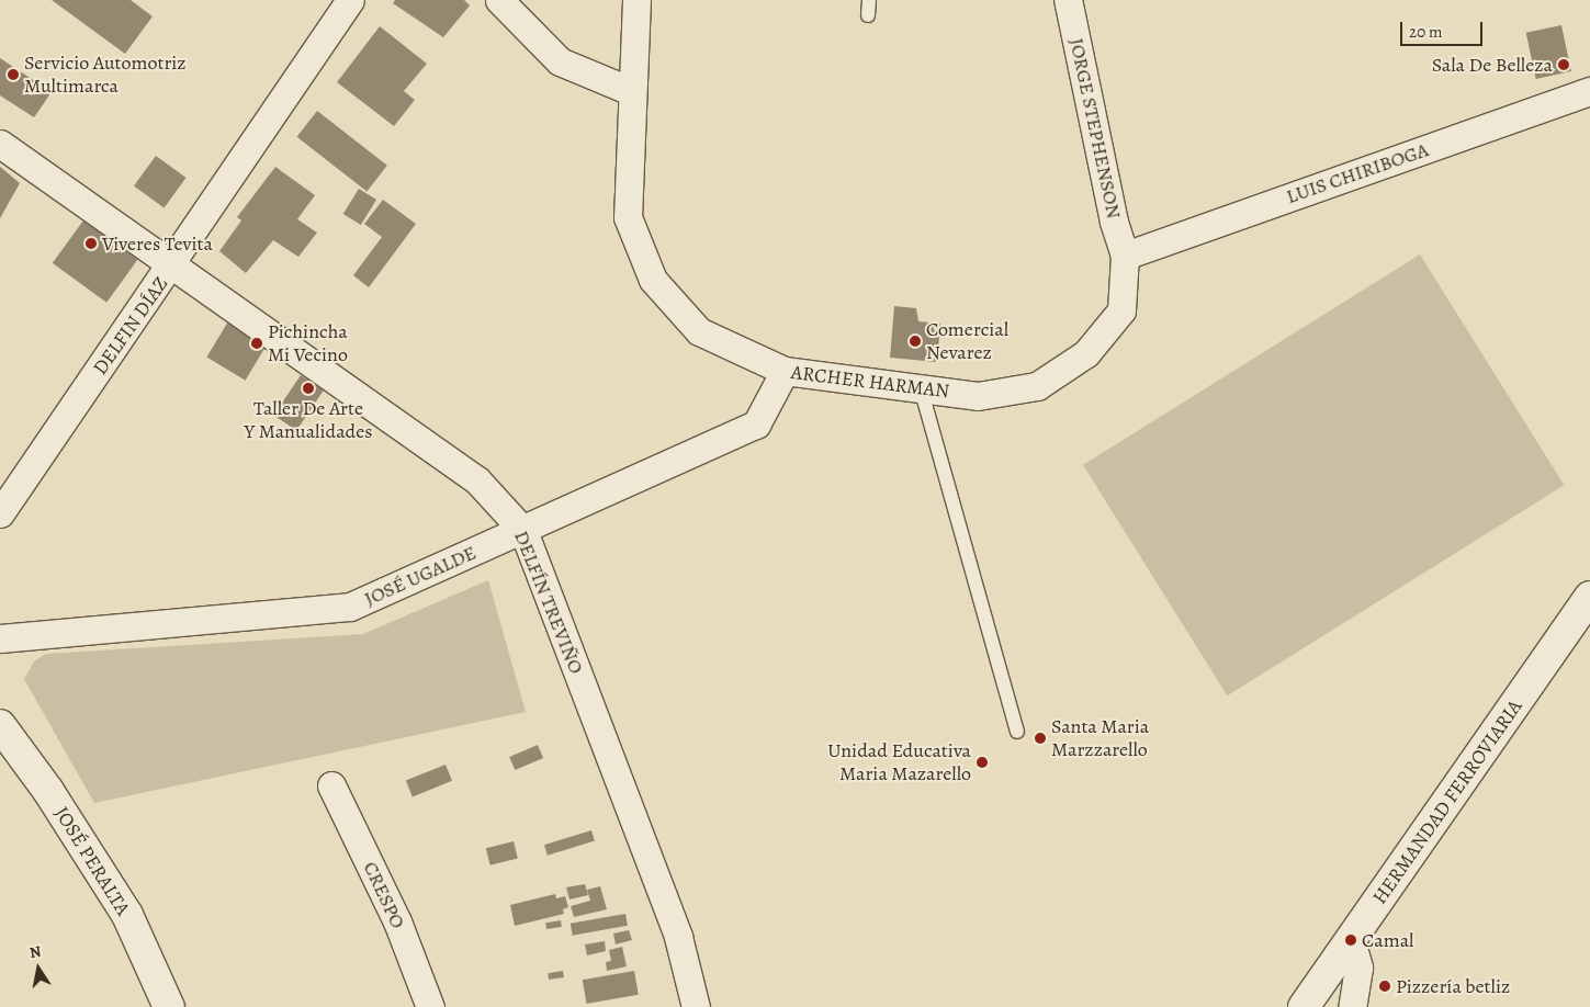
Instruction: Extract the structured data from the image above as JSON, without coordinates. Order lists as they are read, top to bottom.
{
  "streets": {
    "street": [
      "JORGE STEPHENSON",
      "LUIS CHIRIBOGA",
      "DELFIN DÍAZ",
      "ARCHER HARMAN",
      "JOSÉ UGALDE",
      "DELFÍN TREVIÑO",
      "HERMANDAD FERROVIARIA",
      "JOSÉ PERALTA",
      "CRESPO"
    ]
  },
  "crossings": [
    ["JORGE STEPHENSON", "LUIS CHIRIBOGA"],
    ["JORGE STEPHENSON", "ARCHER HARMAN"],
    ["LUIS CHIRIBOGA", "ARCHER HARMAN"],
    ["DELFIN DÍAZ", "DELFÍN TREVIÑO"],
    ["ARCHER HARMAN", "JOSÉ UGALDE"],
    ["JOSÉ UGALDE", "DELFÍN TREVIÑO"]
  ],
  "places": [
    "Sala De Belleza",
    "Servicio Automotriz Multimarca",
    "Viveres Tevita",
    "Comercial Nevarez",
    "Pichincha Mi Vecino",
    "Taller De Arte Y Manualidades",
    "Santa Maria Marzzarello",
    "Unidad Educativa Maria Mazarello",
    "Camal",
    "Pizzería betliz"
  ],
  "scale_bar": "20 m",
  "north": "top"
}
